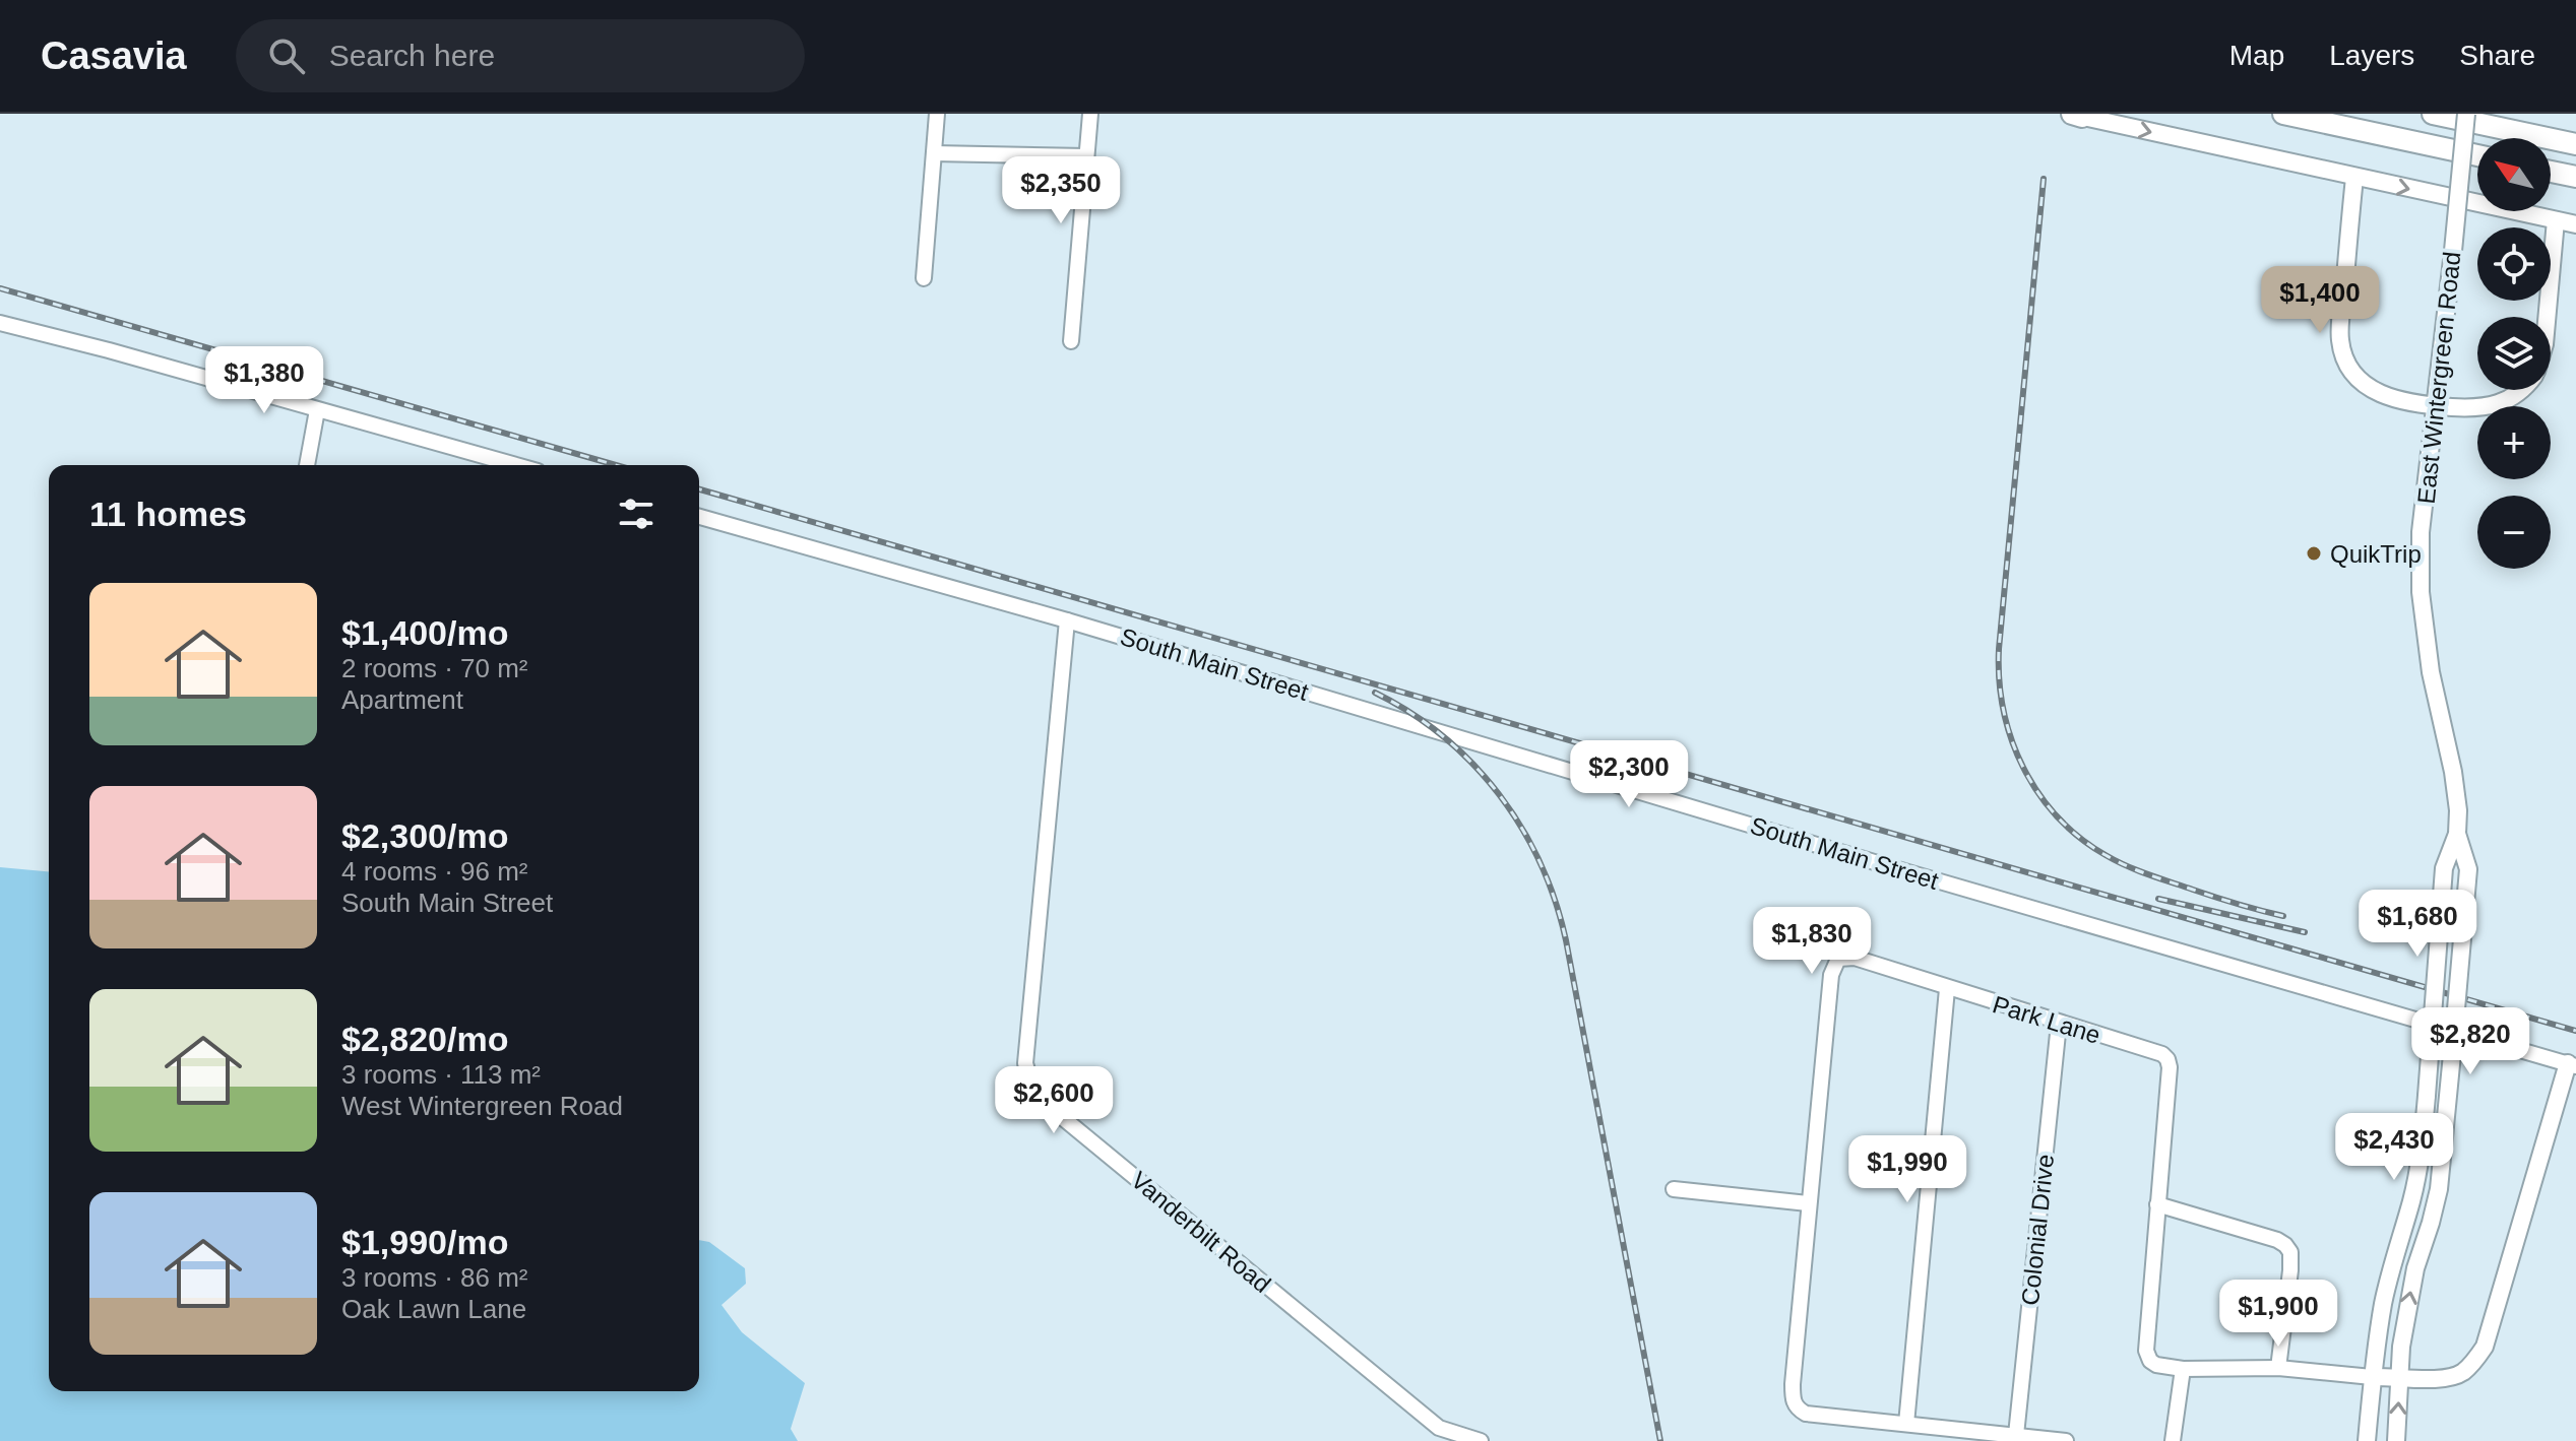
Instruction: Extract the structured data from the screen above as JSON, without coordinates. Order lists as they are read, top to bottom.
{
  "streets": {
    "main road": ["East Wintergreen Road"],
    "street": [
      "South Main Street",
      "Park Lane",
      "Colonial Drive",
      "Vanderbilt Road"
    ]
  },
  "crossings": [
    ["South Main Street", "Vanderbilt Road"],
    ["Park Lane", "Colonial Drive"]
  ],
  "places": ["QuikTrip"],
  "north": "top left",
  "page": {
    "header": "Casavia",
    "search": "Search here",
    "nav": ["Map", "Layers", "Share"],
    "map_buttons": ["+", "−"],
    "price": [
      "$2,350",
      "$1,400",
      "$1,380",
      "$2,300",
      "$1,680",
      "$1,830",
      "$2,820",
      "$2,600",
      "$2,430",
      "$1,990",
      "$1,900"
    ],
    "heading": "11 homes",
    "list": [
      {
        "name": "$1,400/mo",
        "note": "2 rooms · 70 m² · Apartment"
      },
      {
        "name": "$2,300/mo",
        "note": "4 rooms · 96 m² · South Main Street"
      },
      {
        "name": "$2,820/mo",
        "note": "3 rooms · 113 m² · West Wintergreen Road"
      },
      {
        "name": "$1,990/mo",
        "note": "3 rooms · 86 m² · Oak Lawn Lane"
      }
    ]
  }
}
